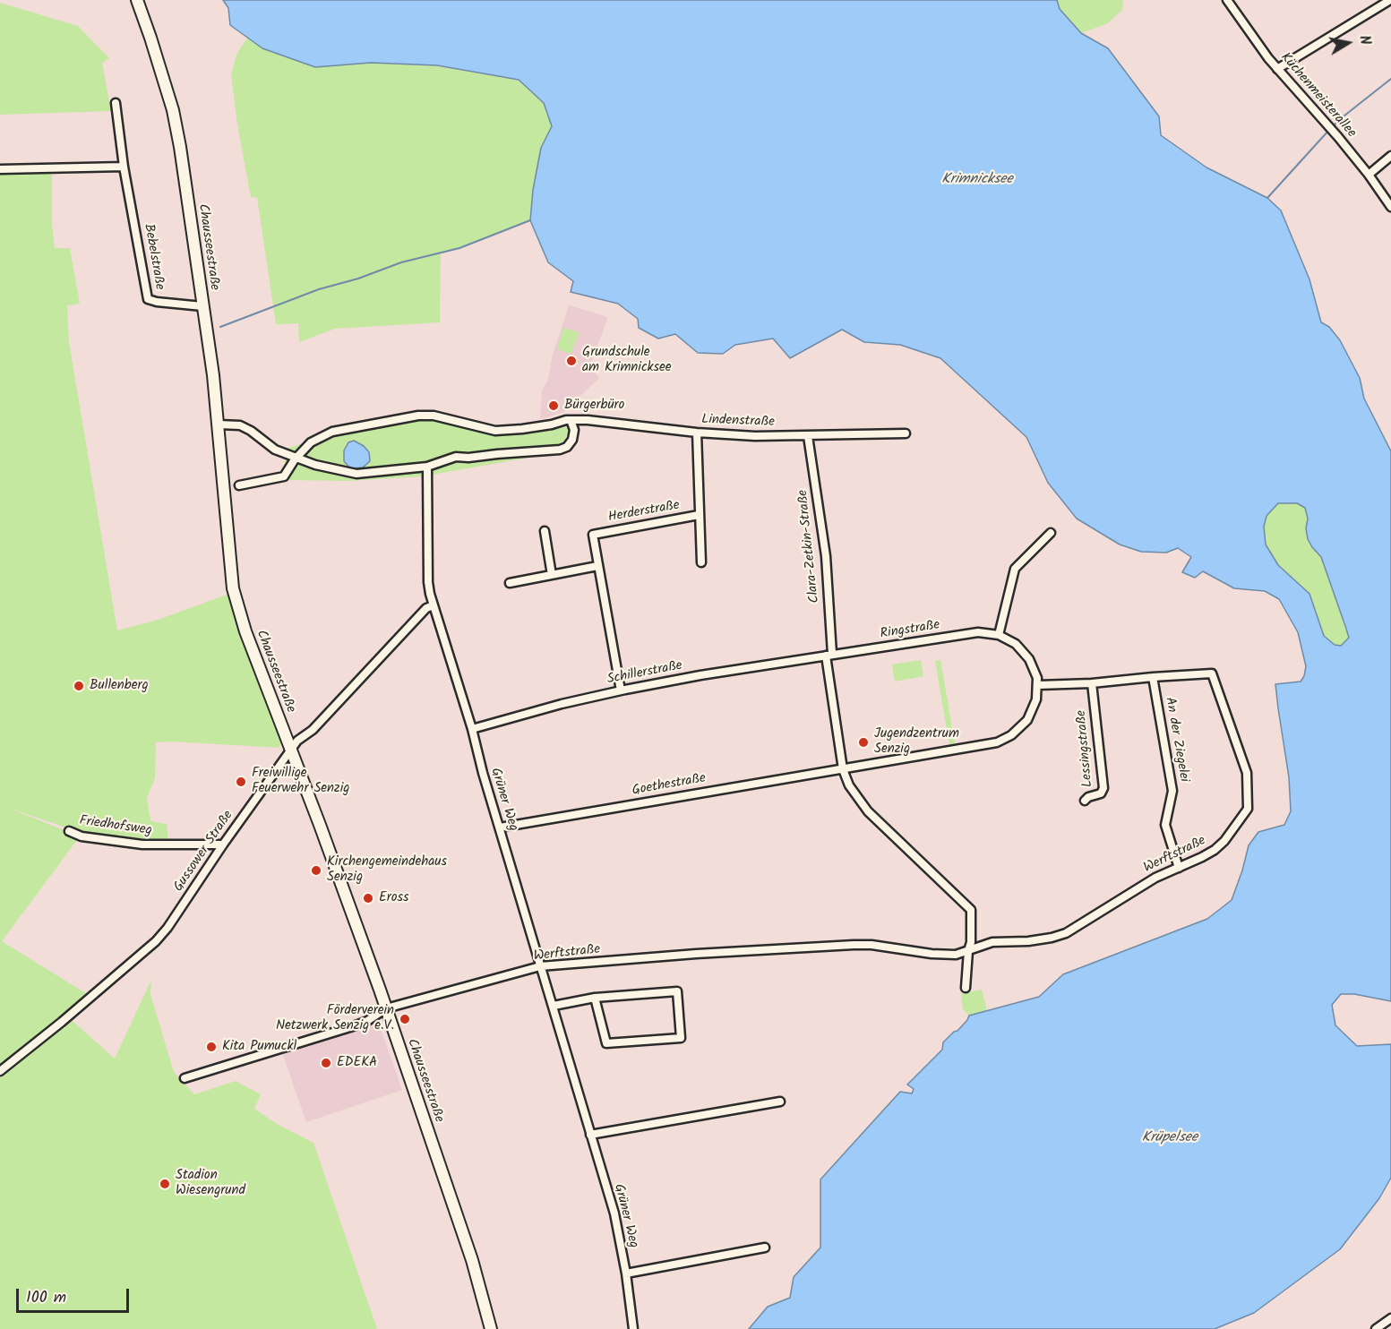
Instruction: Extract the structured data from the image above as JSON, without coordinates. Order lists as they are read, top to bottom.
{
  "streets": {
    "main road": ["Chausseestraße"],
    "street": [
      "Küchenmeisterallee",
      "Bebelstraße",
      "Lindenstraße",
      "Herderstraße",
      "Clara-Zetkin-Straße",
      "Ringstraße",
      "Schillerstraße",
      "An der Ziegelei",
      "Lessingstraße",
      "Goethestraße",
      "Grüner Weg",
      "Friedhofsweg",
      "Gussower Straße",
      "Werftstraße"
    ]
  },
  "crossings": [
    ["Chausseestraße", "Bebelstraße"],
    ["Chausseestraße", "Gussower Straße"],
    ["Chausseestraße", "Werftstraße"],
    ["Lindenstraße", "Herderstraße"],
    ["Lindenstraße", "Clara-Zetkin-Straße"],
    ["Herderstraße", "Schillerstraße"],
    ["Clara-Zetkin-Straße", "Ringstraße"],
    ["Clara-Zetkin-Straße", "Schillerstraße"],
    ["Clara-Zetkin-Straße", "Goethestraße"],
    ["Ringstraße", "Schillerstraße"],
    ["Schillerstraße", "Grüner Weg"],
    ["An der Ziegelei", "Werftstraße"],
    ["Goethestraße", "Grüner Weg"],
    ["Grüner Weg", "Gussower Straße"],
    ["Grüner Weg", "Werftstraße"],
    ["Friedhofsweg", "Gussower Straße"]
  ],
  "water": ["Krimnicksee", "Krüpelsee"],
  "places": [
    "Grundschule am Krimnicksee",
    "Bürgerbüro",
    "Bullenberg",
    "Jugendzentrum Senzig",
    "Freiwillige Feuerwehr Senzig",
    "Kirchengemeindehaus Senzig",
    "Eross",
    "Förderverein Netzwerk Senzig e.V.",
    "Kita Pumuckl",
    "EDEKA",
    "Stadion Wiesengrund"
  ],
  "scale_bar": "100 m",
  "north": "right"
}
